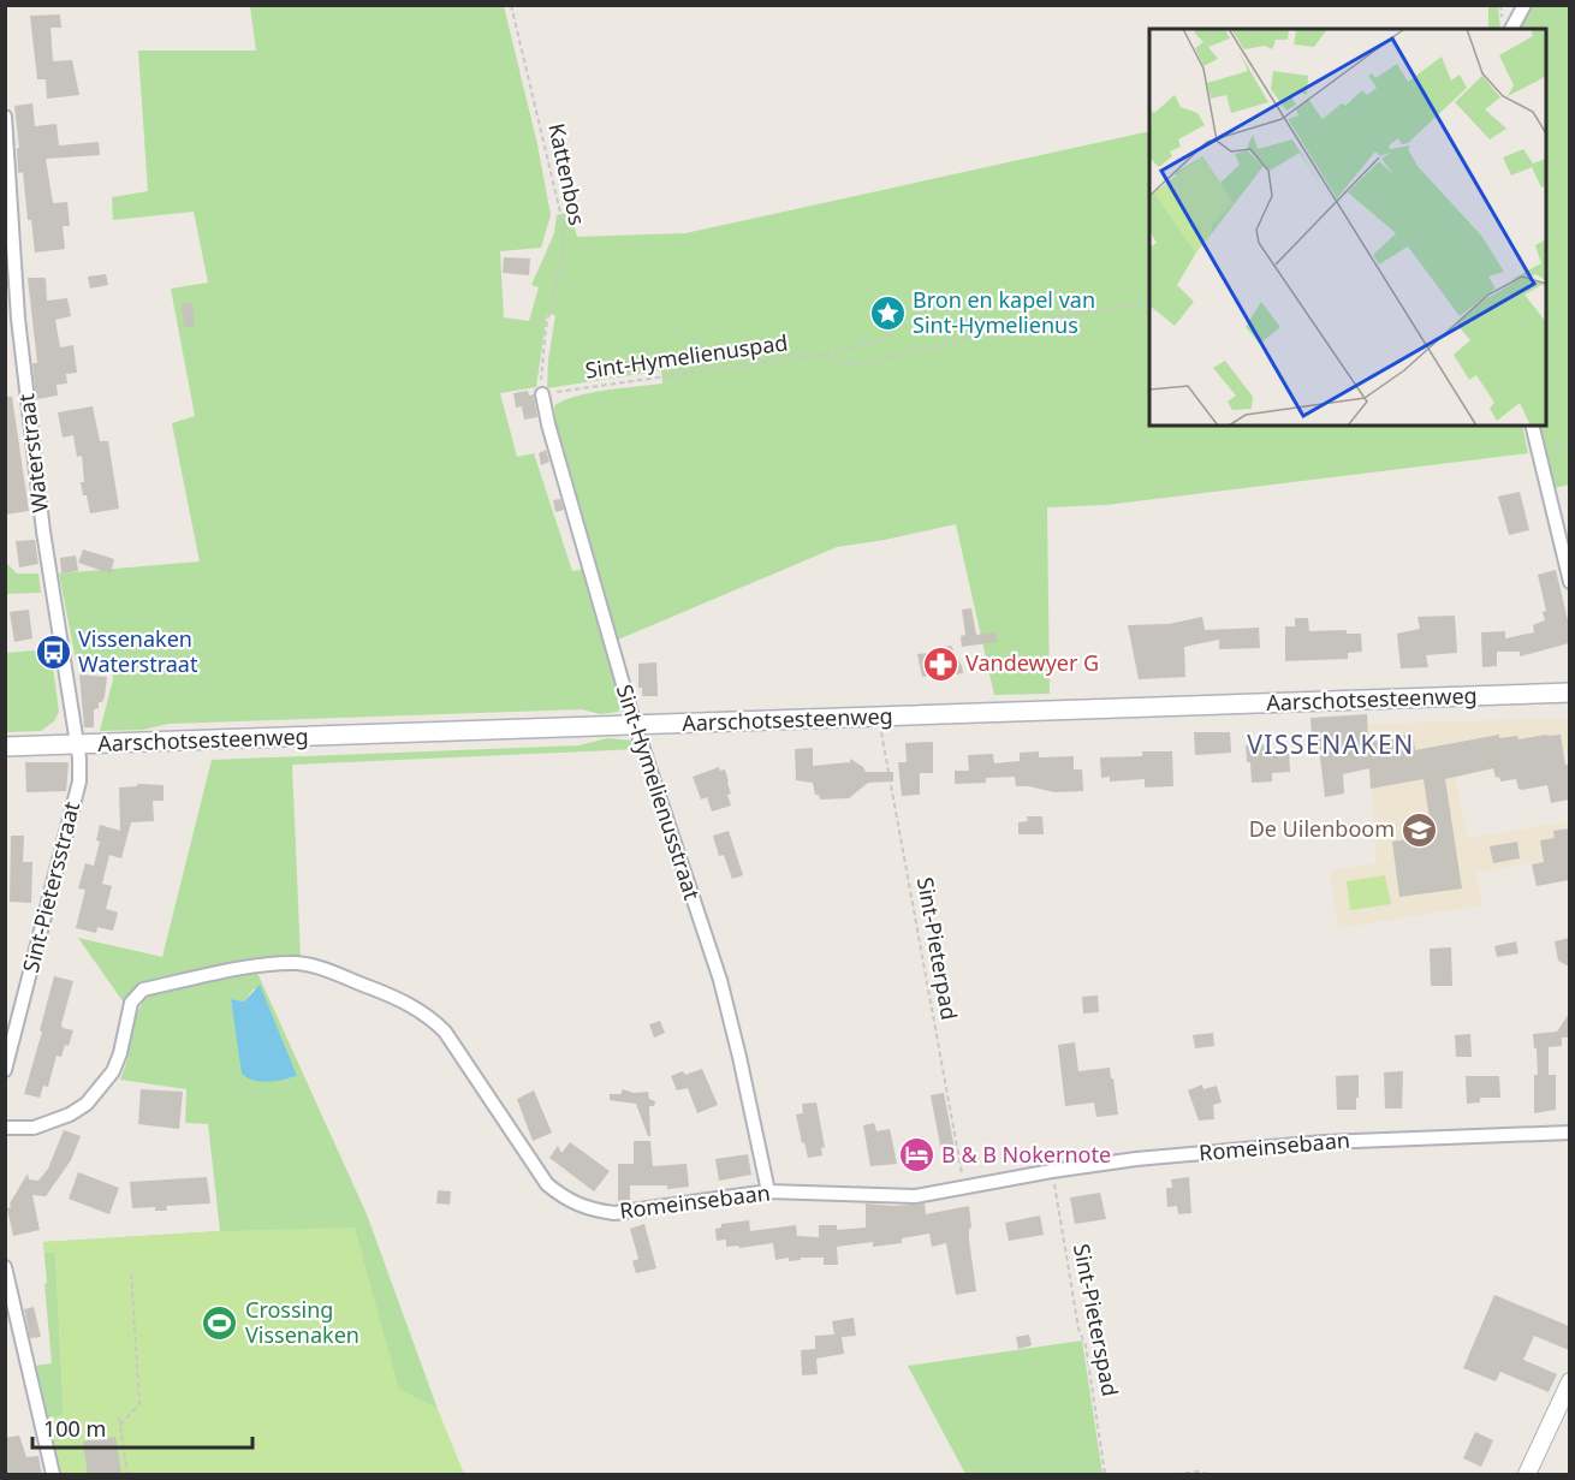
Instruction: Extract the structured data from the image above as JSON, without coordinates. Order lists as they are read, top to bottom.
{
  "streets": {
    "main road": ["Aarschotsesteenweg"],
    "street": [
      "Waterstraat",
      "Sint-Hymelienusstraat",
      "Sint-Pietersstraat",
      "Romeinsebaan"
    ],
    "path": [
      "Kattenbos",
      "Sint-Hymelienuspad",
      "Sint-Pieterpad",
      "Sint-Pieterspad"
    ]
  },
  "crossings": [
    ["Kattenbos", "Sint-Hymelienuspad"],
    ["Kattenbos", "Sint-Hymelienusstraat"],
    ["Sint-Hymelienuspad", "Sint-Hymelienusstraat"],
    ["Waterstraat", "Aarschotsesteenweg"],
    ["Waterstraat", "Sint-Pietersstraat"],
    ["Aarschotsesteenweg", "Sint-Hymelienusstraat"],
    ["Aarschotsesteenweg", "Sint-Pietersstraat"],
    ["Aarschotsesteenweg", "Sint-Pieterpad"],
    ["Sint-Hymelienusstraat", "Romeinsebaan"],
    ["Sint-Pieterpad", "Romeinsebaan"],
    ["Romeinsebaan", "Sint-Pieterspad"]
  ],
  "districts": ["VISSENAKEN"],
  "places": {
    "place": ["Bron en kapel van Sint-Hymelienus"],
    "bus stop": ["Vissenaken Waterstraat"],
    "pharmacy": ["Vandewyer G"],
    "school or university": ["De Uilenboom"],
    "hotel": ["B & B Nokernote"],
    "sports": ["Crossing Vissenaken"]
  },
  "scale_bar": "100 m"
}
